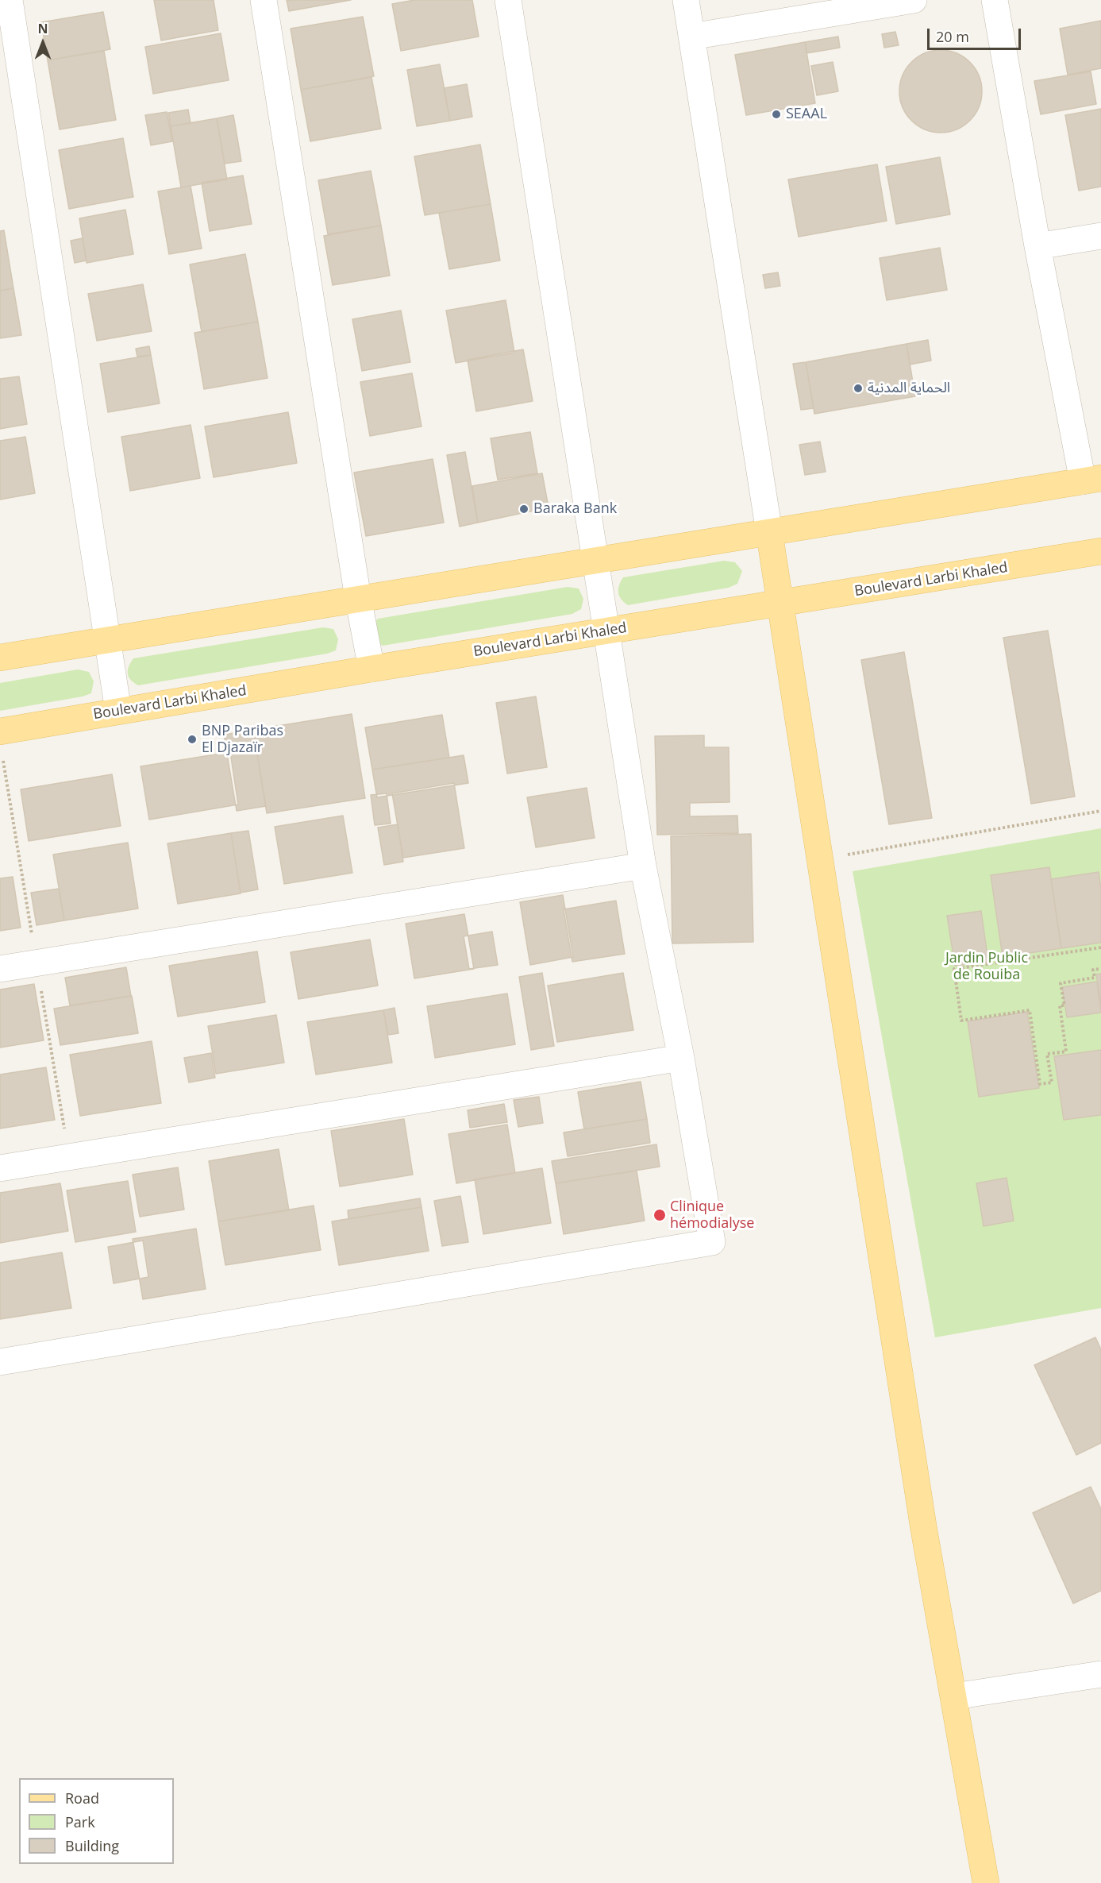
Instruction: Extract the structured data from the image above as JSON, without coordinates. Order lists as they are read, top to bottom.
{
  "streets": {
    "main road": ["Boulevard Larbi Khaled"]
  },
  "parks": ["Jardin Public de Rouiba"],
  "places": [
    "SEAAL",
    "الحماية المدنية",
    "Baraka Bank",
    "BNP Paribas El Djazaïr",
    "Clinique hémodialyse"
  ],
  "legend": ["Road", "Park", "Building"],
  "scale_bar": "20 m",
  "north": "top"
}
